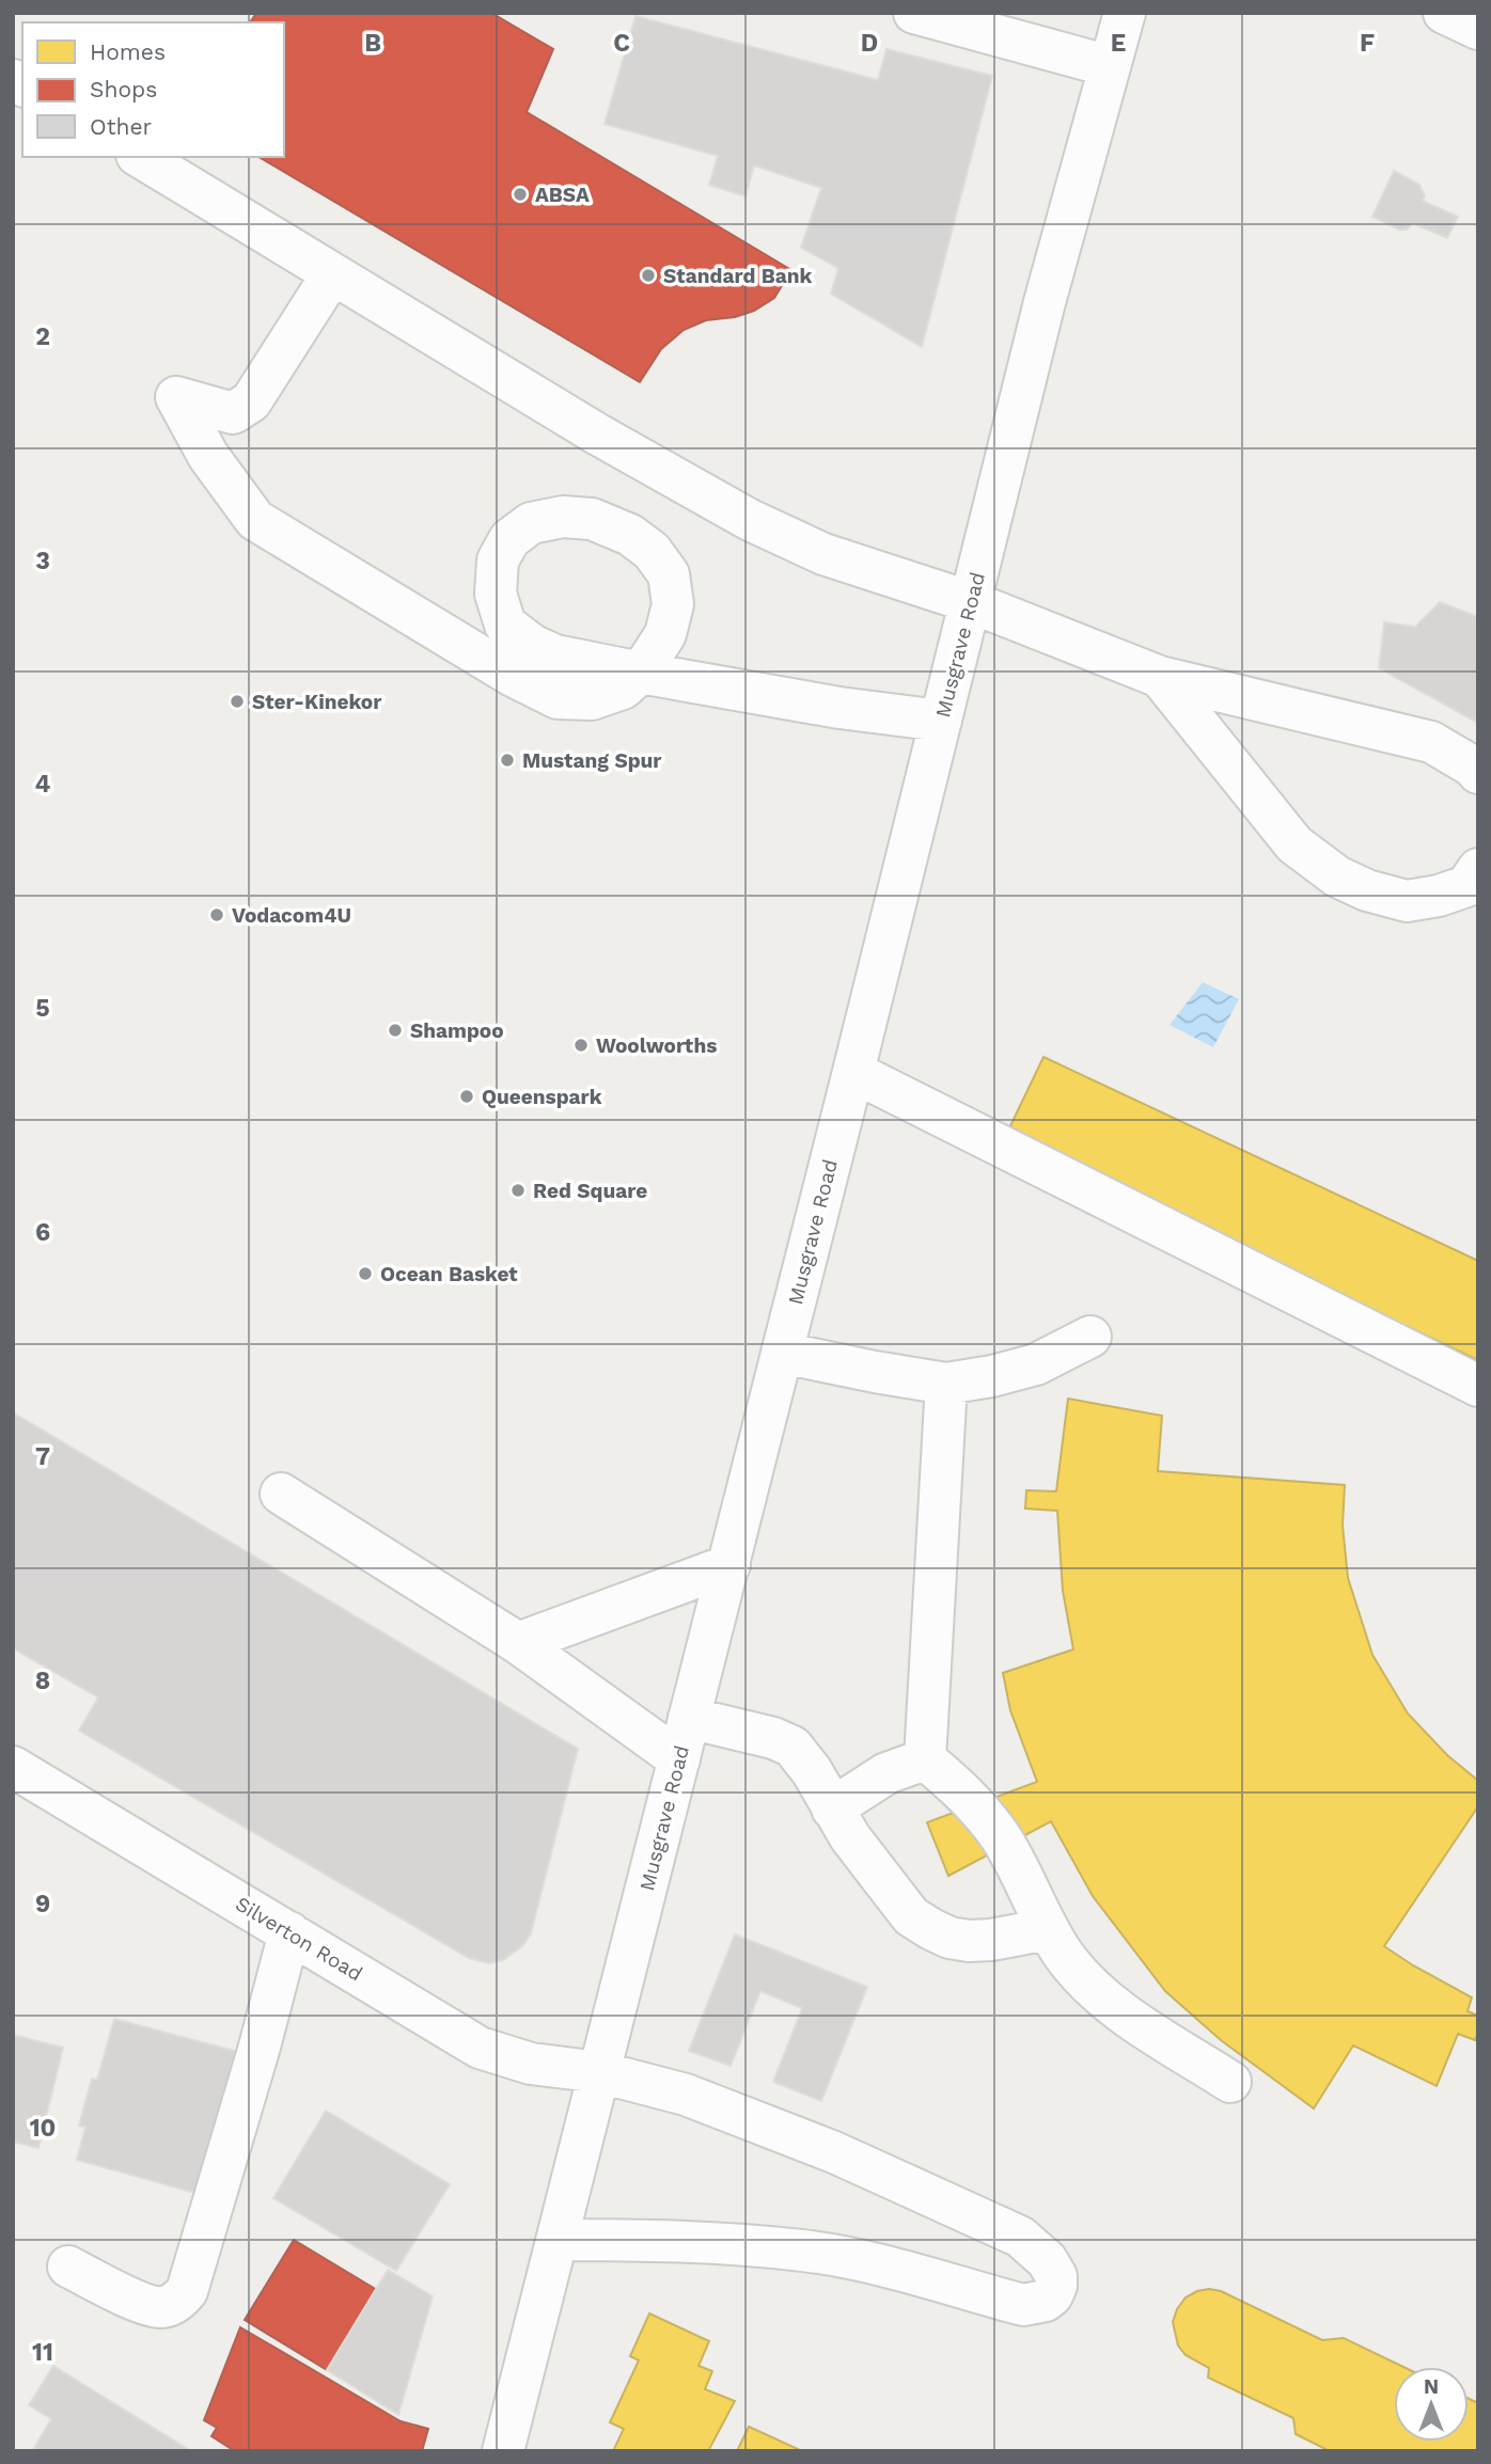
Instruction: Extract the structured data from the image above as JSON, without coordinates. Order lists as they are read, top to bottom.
{
  "streets": {
    "street": ["Musgrave Road", "Silverton Road"]
  },
  "crossings": [
    ["Musgrave Road", "Silverton Road"]
  ],
  "places": [
    "ABSA",
    "Standard Bank",
    "Ster-Kinekor",
    "Mustang Spur",
    "Vodacom4U",
    "Shampoo",
    "Woolworths",
    "Queenspark",
    "Red Square",
    "Ocean Basket"
  ],
  "legend": ["Homes", "Shops", "Other"],
  "north": "top",
  "grid": {
    "columns": [
      "B",
      "C",
      "D",
      "E",
      "F"
    ],
    "rows": [
      "2",
      "3",
      "4",
      "5",
      "6",
      "7",
      "8",
      "9",
      "10",
      "11"
    ]
  }
}
